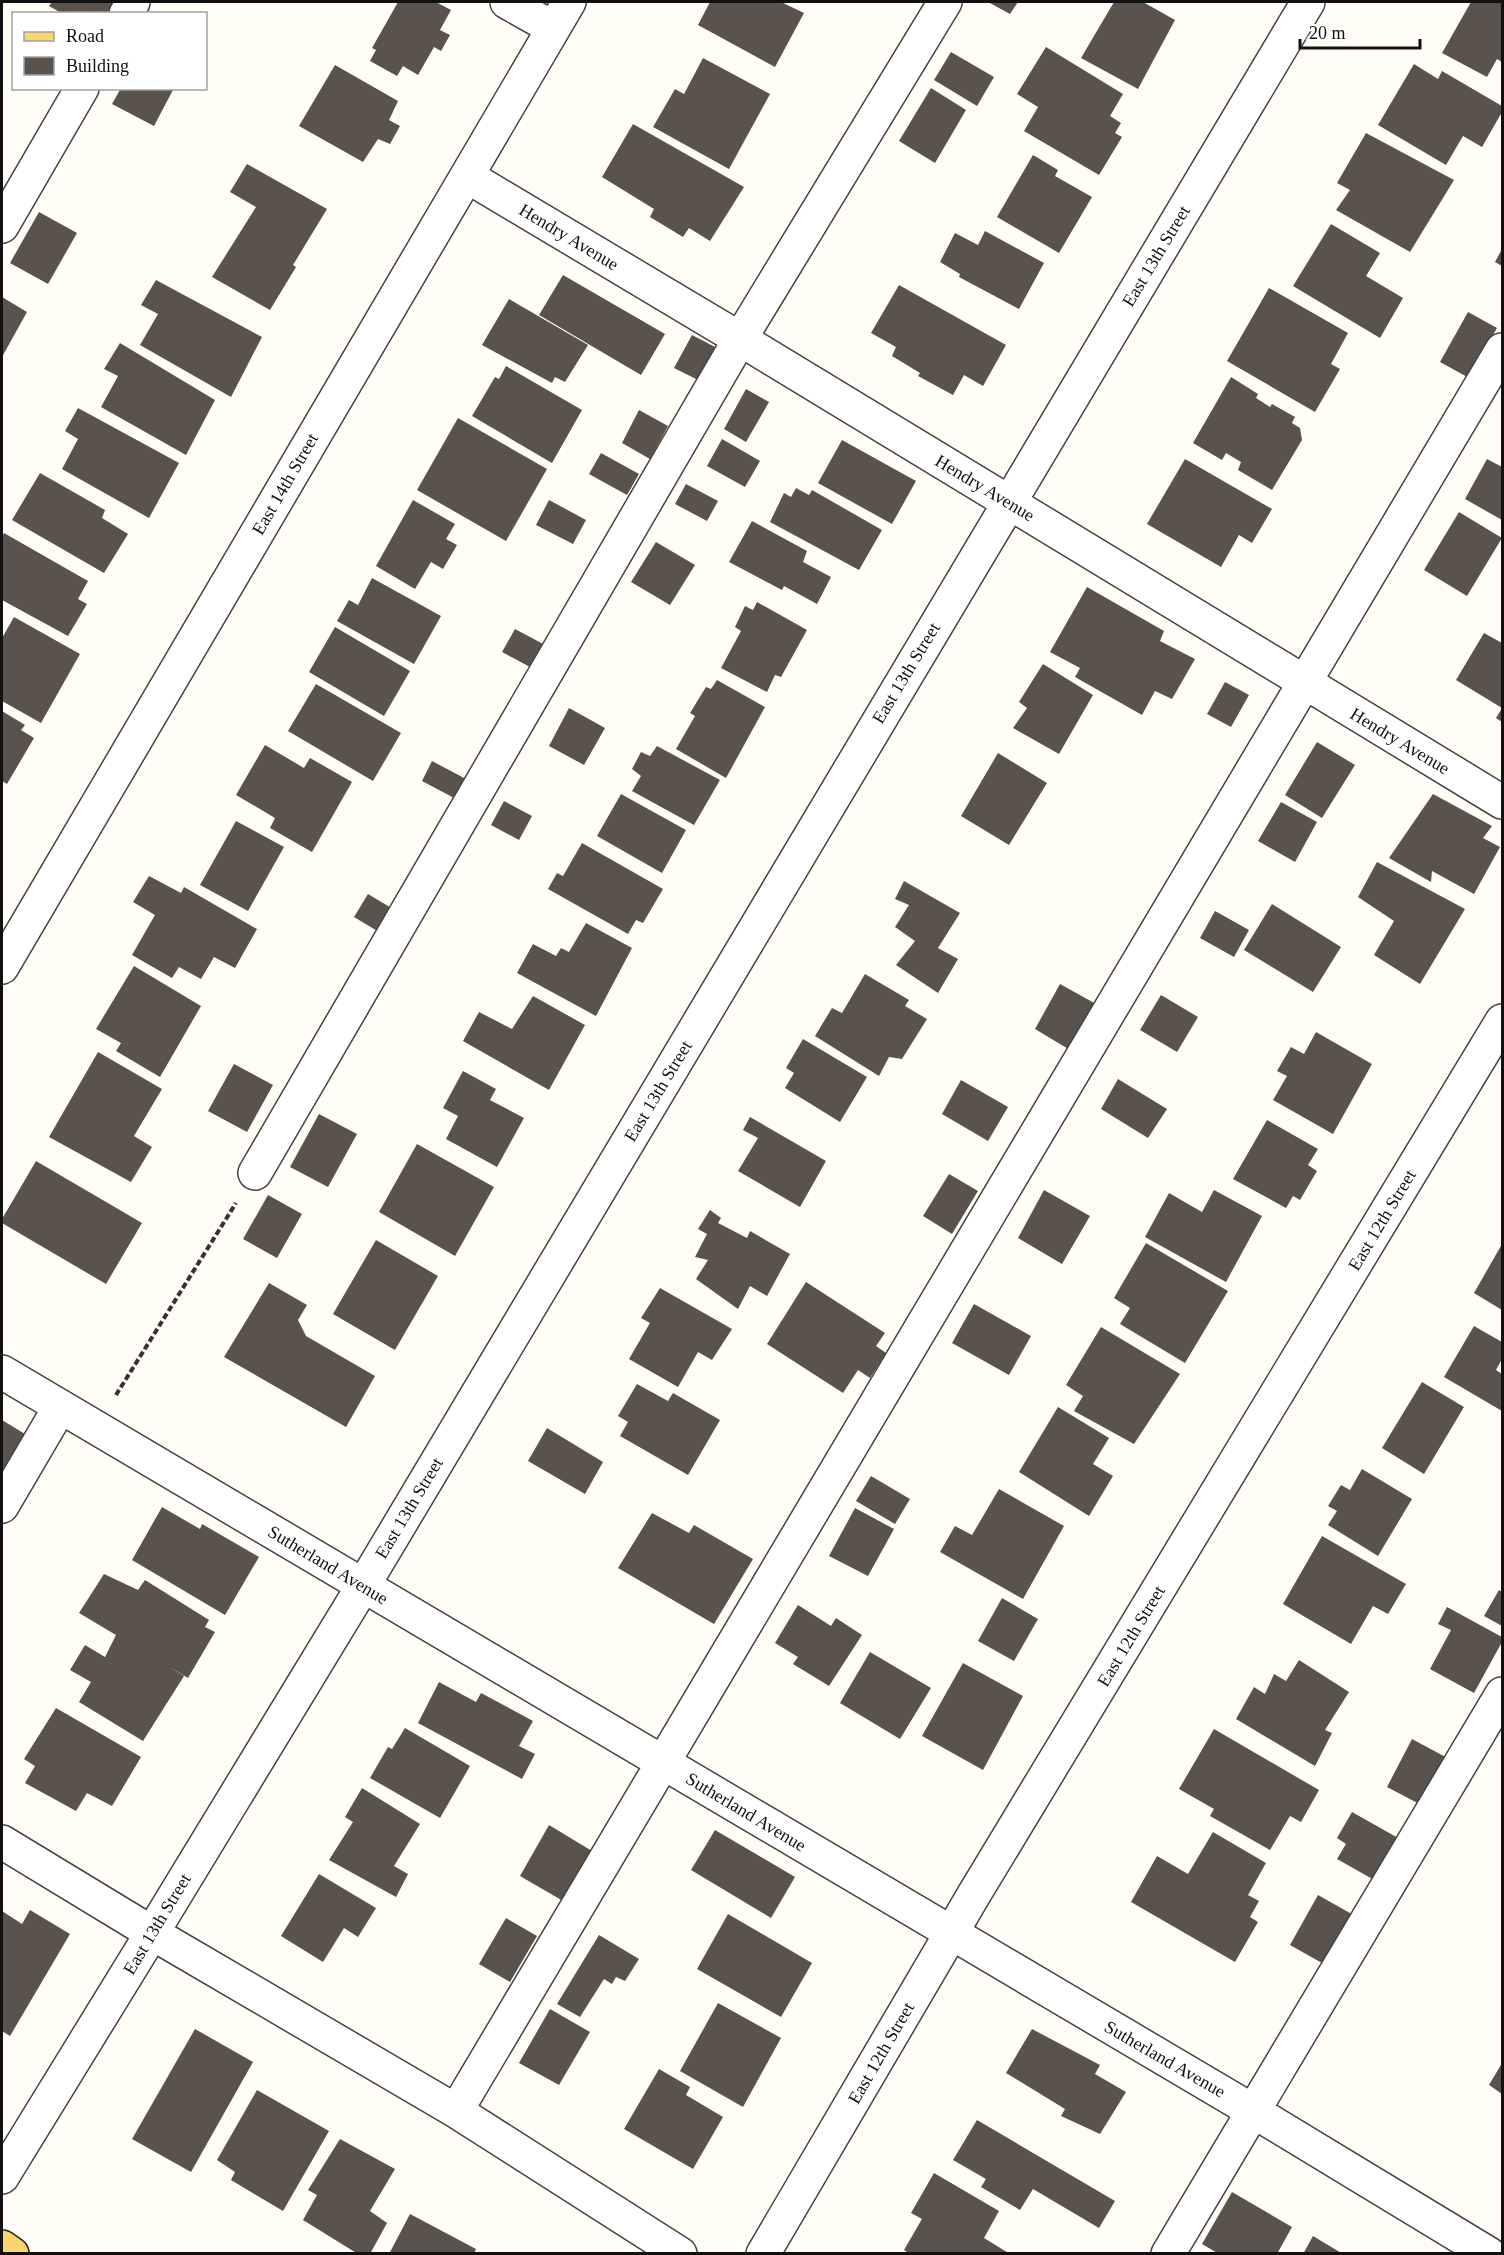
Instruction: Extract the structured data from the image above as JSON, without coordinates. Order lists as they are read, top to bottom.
{
  "streets": {
    "street": [
      "Hendry Avenue",
      "East 13th Street",
      "East 14th Street",
      "East 12th Street",
      "Sutherland Avenue"
    ]
  },
  "crossings": [
    ["Hendry Avenue", "East 13th Street"],
    ["Hendry Avenue", "East 14th Street"],
    ["East 13th Street", "Sutherland Avenue"],
    ["East 12th Street", "Sutherland Avenue"]
  ],
  "legend": ["Road", "Building"],
  "scale_bar": "20 m"
}
